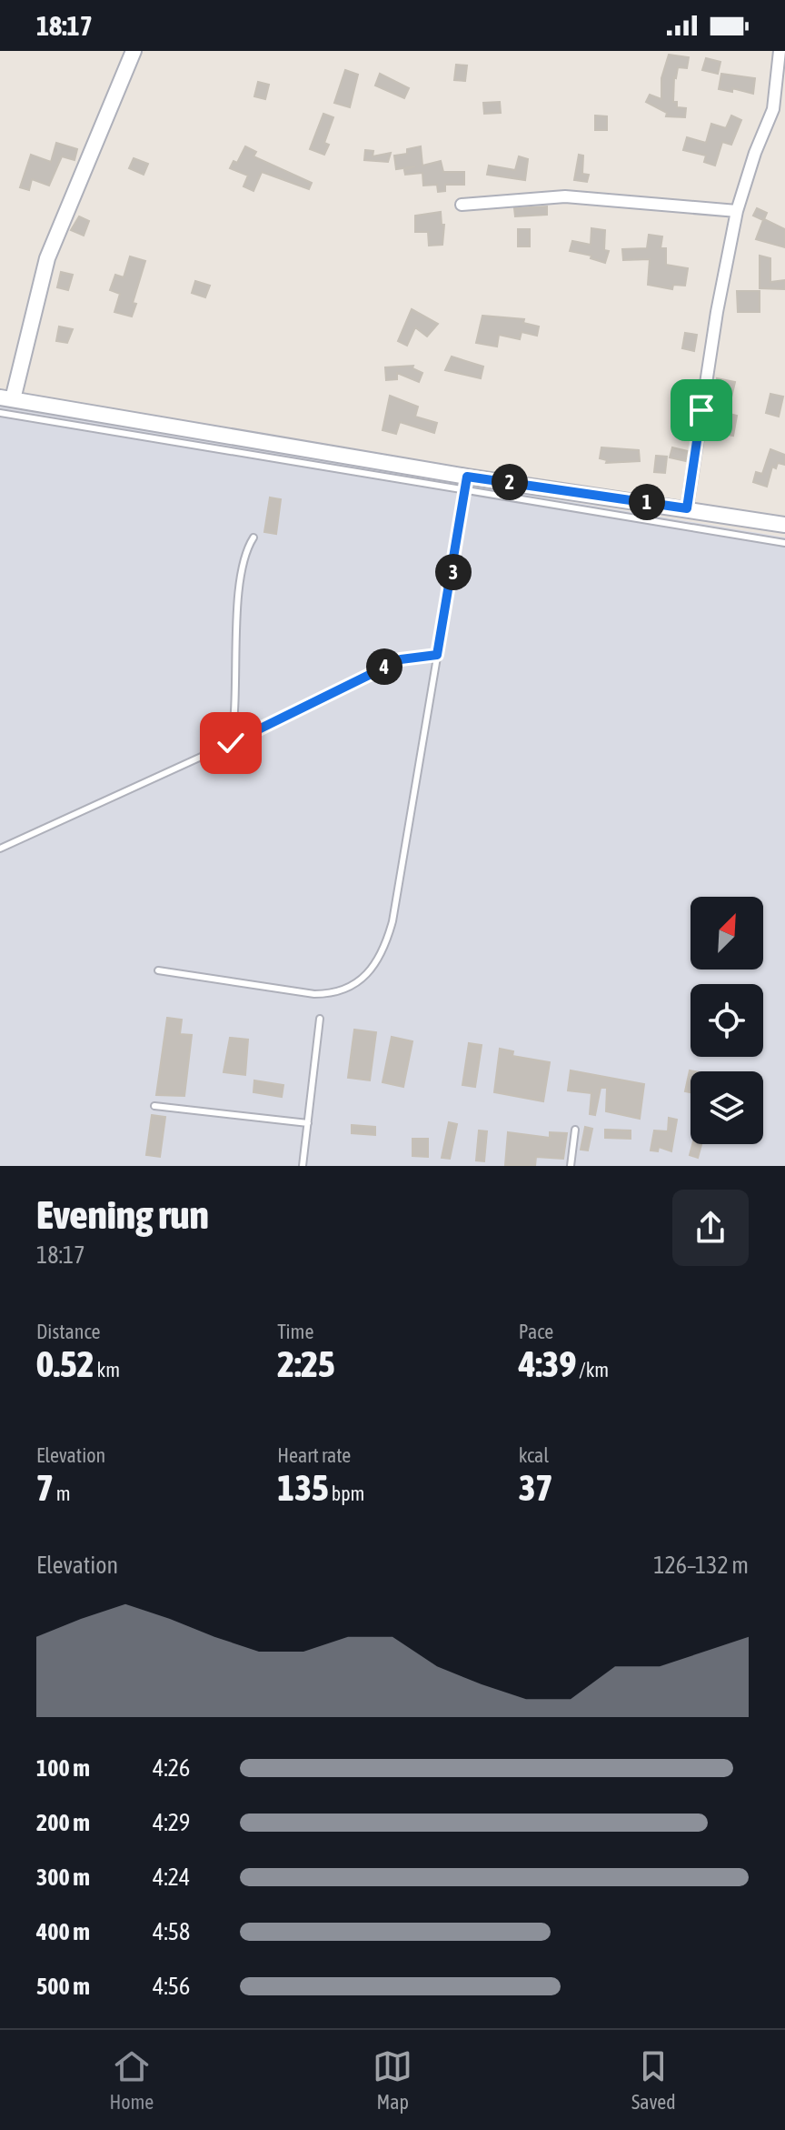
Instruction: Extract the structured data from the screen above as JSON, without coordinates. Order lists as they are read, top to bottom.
{
  "north": "top right",
  "page": {
    "status": "18:17",
    "pins": [
      "2",
      "1",
      "3",
      "4"
    ],
    "heading": ["Evening run", "18:17"],
    "stats": [
      ["Distance", "0.52 km"],
      ["Time", "2:25"],
      ["Pace", "4:39 /km"],
      ["Elevation", "7 m"],
      ["Heart rate", "135 bpm"],
      ["kcal", "37"]
    ],
    "chart": ["Elevation", "126–132 m"],
    "list": [
      {
        "name": "100 m",
        "note": "4:26"
      },
      {
        "name": "200 m",
        "note": "4:29"
      },
      {
        "name": "300 m",
        "note": "4:24"
      },
      {
        "name": "400 m",
        "note": "4:58"
      },
      {
        "name": "500 m",
        "note": "4:56"
      }
    ],
    "tabs": ["Home", "Map", "Saved"]
  }
}
